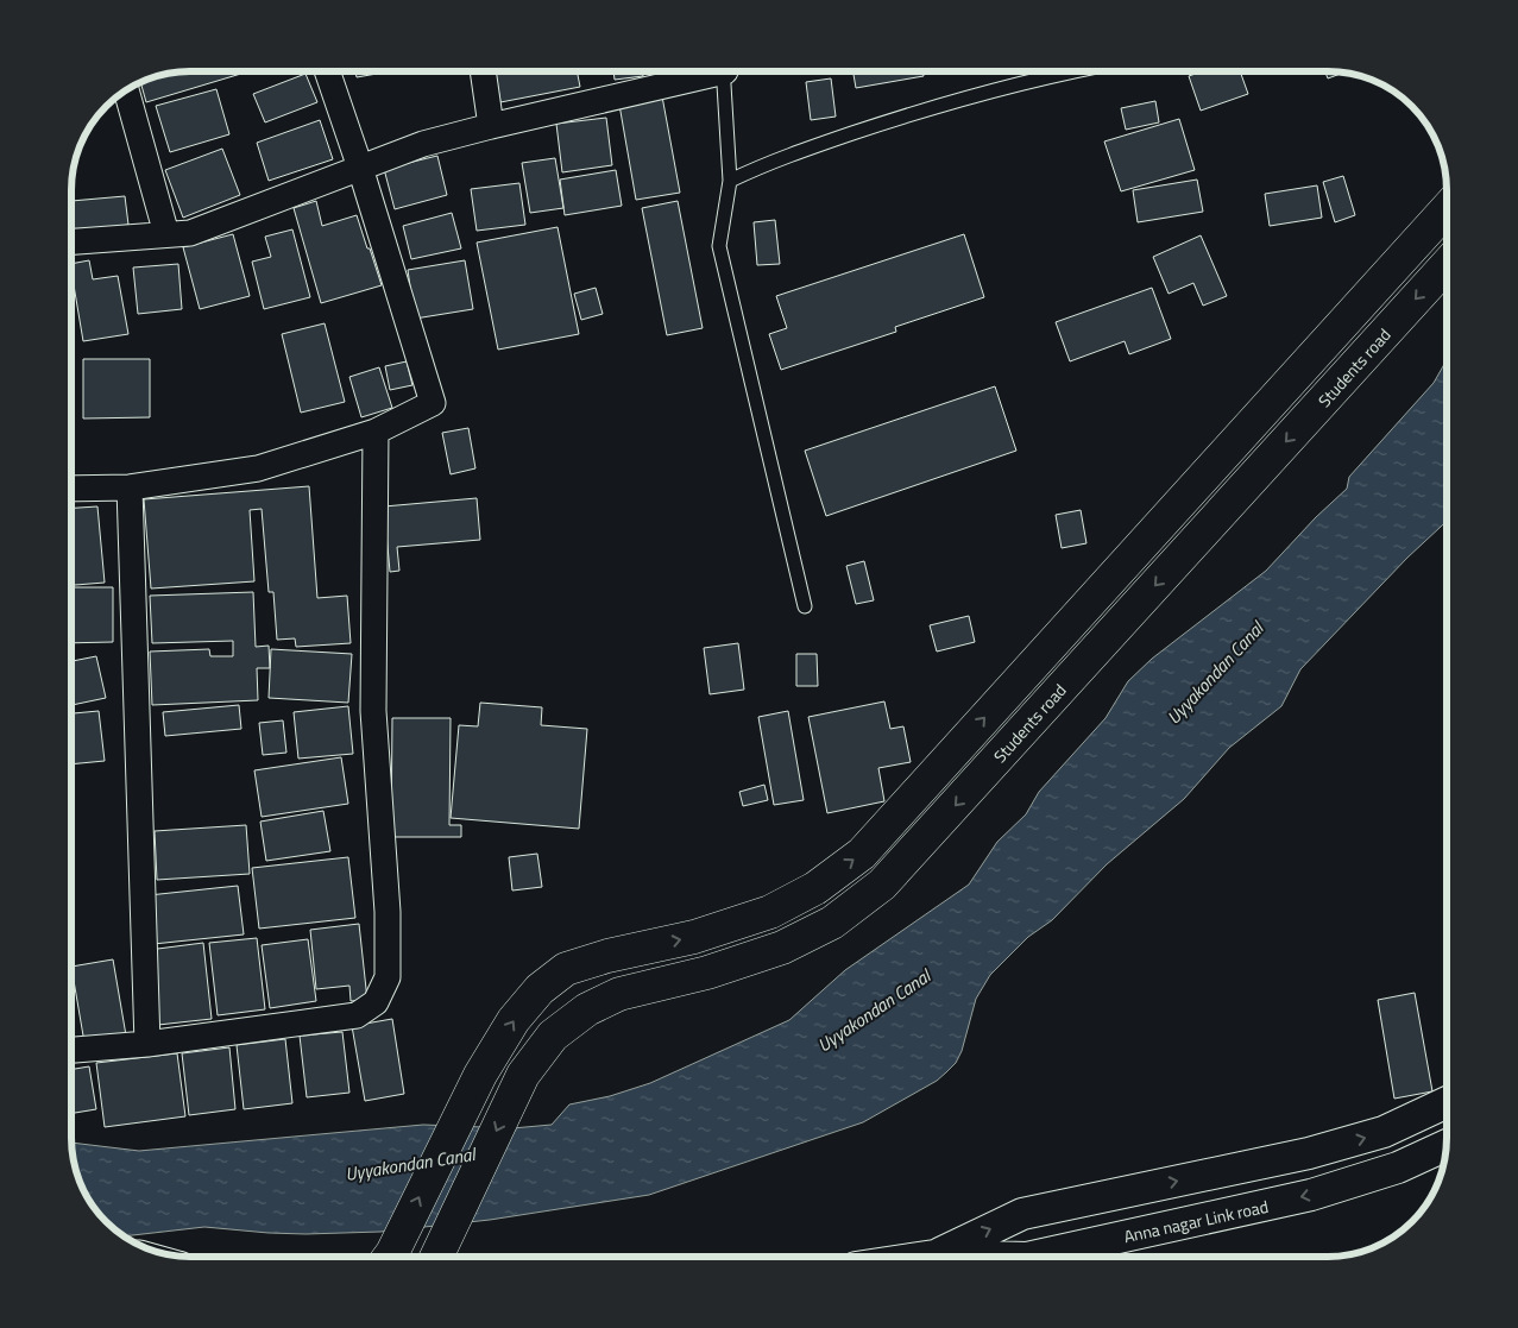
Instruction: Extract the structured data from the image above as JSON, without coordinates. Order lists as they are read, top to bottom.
{
  "streets": {
    "main road": ["Students road"],
    "street": ["Anna nagar Link road"]
  },
  "water": ["Uyyakondan Canal"]
}
